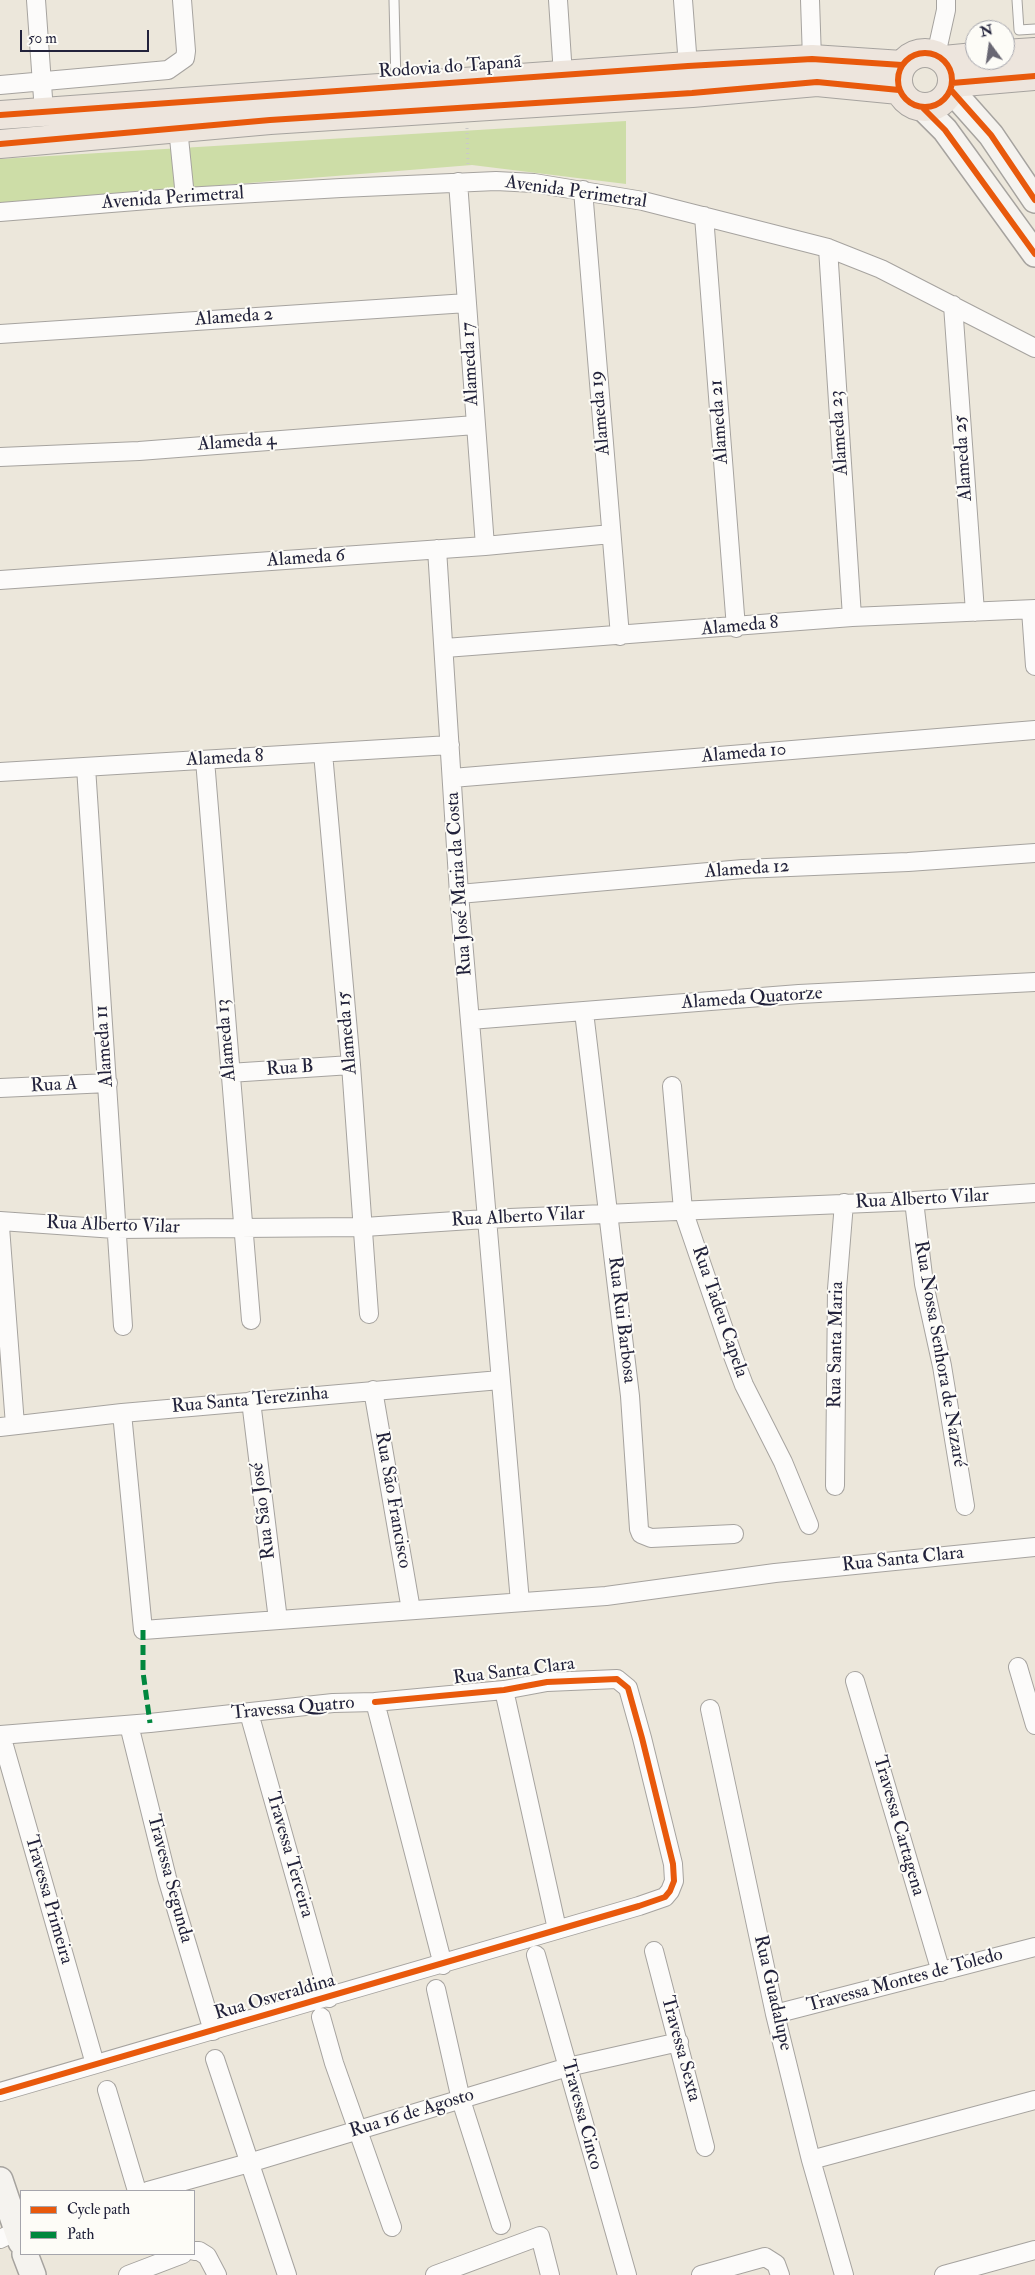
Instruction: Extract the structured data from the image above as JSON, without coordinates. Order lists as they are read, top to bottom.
{
  "streets": {
    "main road": ["Rodovia do Tapanã"],
    "street": [
      "Avenida Perimetral",
      "Alameda 2",
      "Alameda 17",
      "Alameda 19",
      "Alameda 21",
      "Alameda 23",
      "Alameda 4",
      "Alameda 25",
      "Alameda 6",
      "Alameda 8",
      "Alameda 10",
      "Alameda 12",
      "Rua José Maria da Costa",
      "Alameda Quatorze",
      "Alameda 15",
      "Alameda 13",
      "Alameda 11",
      "Rua B",
      "Rua A",
      "Rua Alberto Vilar",
      "Rua Tadeu Capela",
      "Rua Rui Barbosa",
      "Rua Santa Maria",
      "Rua Nossa Senhora de Nazaré",
      "Rua Santa Terezinha",
      "Rua São Francisco",
      "Rua São José",
      "Rua Santa Clara",
      "Travessa Quatro",
      "Travessa Cartagena",
      "Travessa Terceira",
      "Travessa Segunda",
      "Travessa Primeira",
      "Travessa Montes de Toledo",
      "Rua Guadalupe",
      "Rua Osveraldina",
      "Travessa Sexta",
      "Rua 16 de Agosto",
      "Travessa Cinco"
    ]
  },
  "crossings": [
    ["Avenida Perimetral", "Alameda 17"],
    ["Avenida Perimetral", "Alameda 19"],
    ["Avenida Perimetral", "Alameda 21"],
    ["Avenida Perimetral", "Alameda 23"],
    ["Avenida Perimetral", "Alameda 25"],
    ["Alameda 2", "Alameda 17"],
    ["Alameda 17", "Alameda 4"],
    ["Alameda 17", "Alameda 6"],
    ["Alameda 19", "Alameda 6"],
    ["Alameda 19", "Alameda 8"],
    ["Alameda 21", "Alameda 8"],
    ["Alameda 23", "Alameda 8"],
    ["Alameda 25", "Alameda 8"],
    ["Alameda 6", "Rua José Maria da Costa"],
    ["Alameda 8", "Rua José Maria da Costa"],
    ["Alameda 8", "Alameda 15"],
    ["Alameda 8", "Alameda 13"],
    ["Alameda 8", "Alameda 11"],
    ["Alameda 10", "Rua José Maria da Costa"],
    ["Alameda 12", "Rua José Maria da Costa"],
    ["Rua José Maria da Costa", "Alameda Quatorze"],
    ["Rua José Maria da Costa", "Rua Alberto Vilar"],
    ["Alameda Quatorze", "Rua Rui Barbosa"],
    ["Alameda 15", "Rua B"],
    ["Alameda 15", "Rua Alberto Vilar"],
    ["Alameda 13", "Rua B"],
    ["Alameda 13", "Rua Alberto Vilar"],
    ["Alameda 11", "Rua A"],
    ["Alameda 11", "Rua Alberto Vilar"],
    ["Rua Alberto Vilar", "Rua Tadeu Capela"],
    ["Rua Alberto Vilar", "Rua Rui Barbosa"],
    ["Rua Alberto Vilar", "Rua Santa Maria"],
    ["Rua Alberto Vilar", "Rua Nossa Senhora de Nazaré"],
    ["Rua Santa Terezinha", "Rua São Francisco"],
    ["Rua Santa Terezinha", "Rua São José"],
    ["Rua Santa Terezinha", "Rua Santa Clara"],
    ["Rua São Francisco", "Rua Santa Clara"],
    ["Rua São José", "Rua Santa Clara"],
    ["Rua Santa Clara", "Travessa Quatro"],
    ["Rua Santa Clara", "Rua Osveraldina"],
    ["Travessa Quatro", "Travessa Terceira"],
    ["Travessa Quatro", "Travessa Segunda"],
    ["Travessa Quatro", "Travessa Primeira"],
    ["Travessa Quatro", "Rua Osveraldina"],
    ["Travessa Cartagena", "Travessa Montes de Toledo"],
    ["Travessa Terceira", "Rua Osveraldina"],
    ["Travessa Segunda", "Rua Osveraldina"],
    ["Travessa Primeira", "Rua Osveraldina"],
    ["Travessa Montes de Toledo", "Rua Guadalupe"],
    ["Travessa Sexta", "Rua 16 de Agosto"],
    ["Rua 16 de Agosto", "Travessa Cinco"]
  ],
  "legend": ["Cycle path", "Path"],
  "scale_bar": "50 m",
  "north": "top"
}
